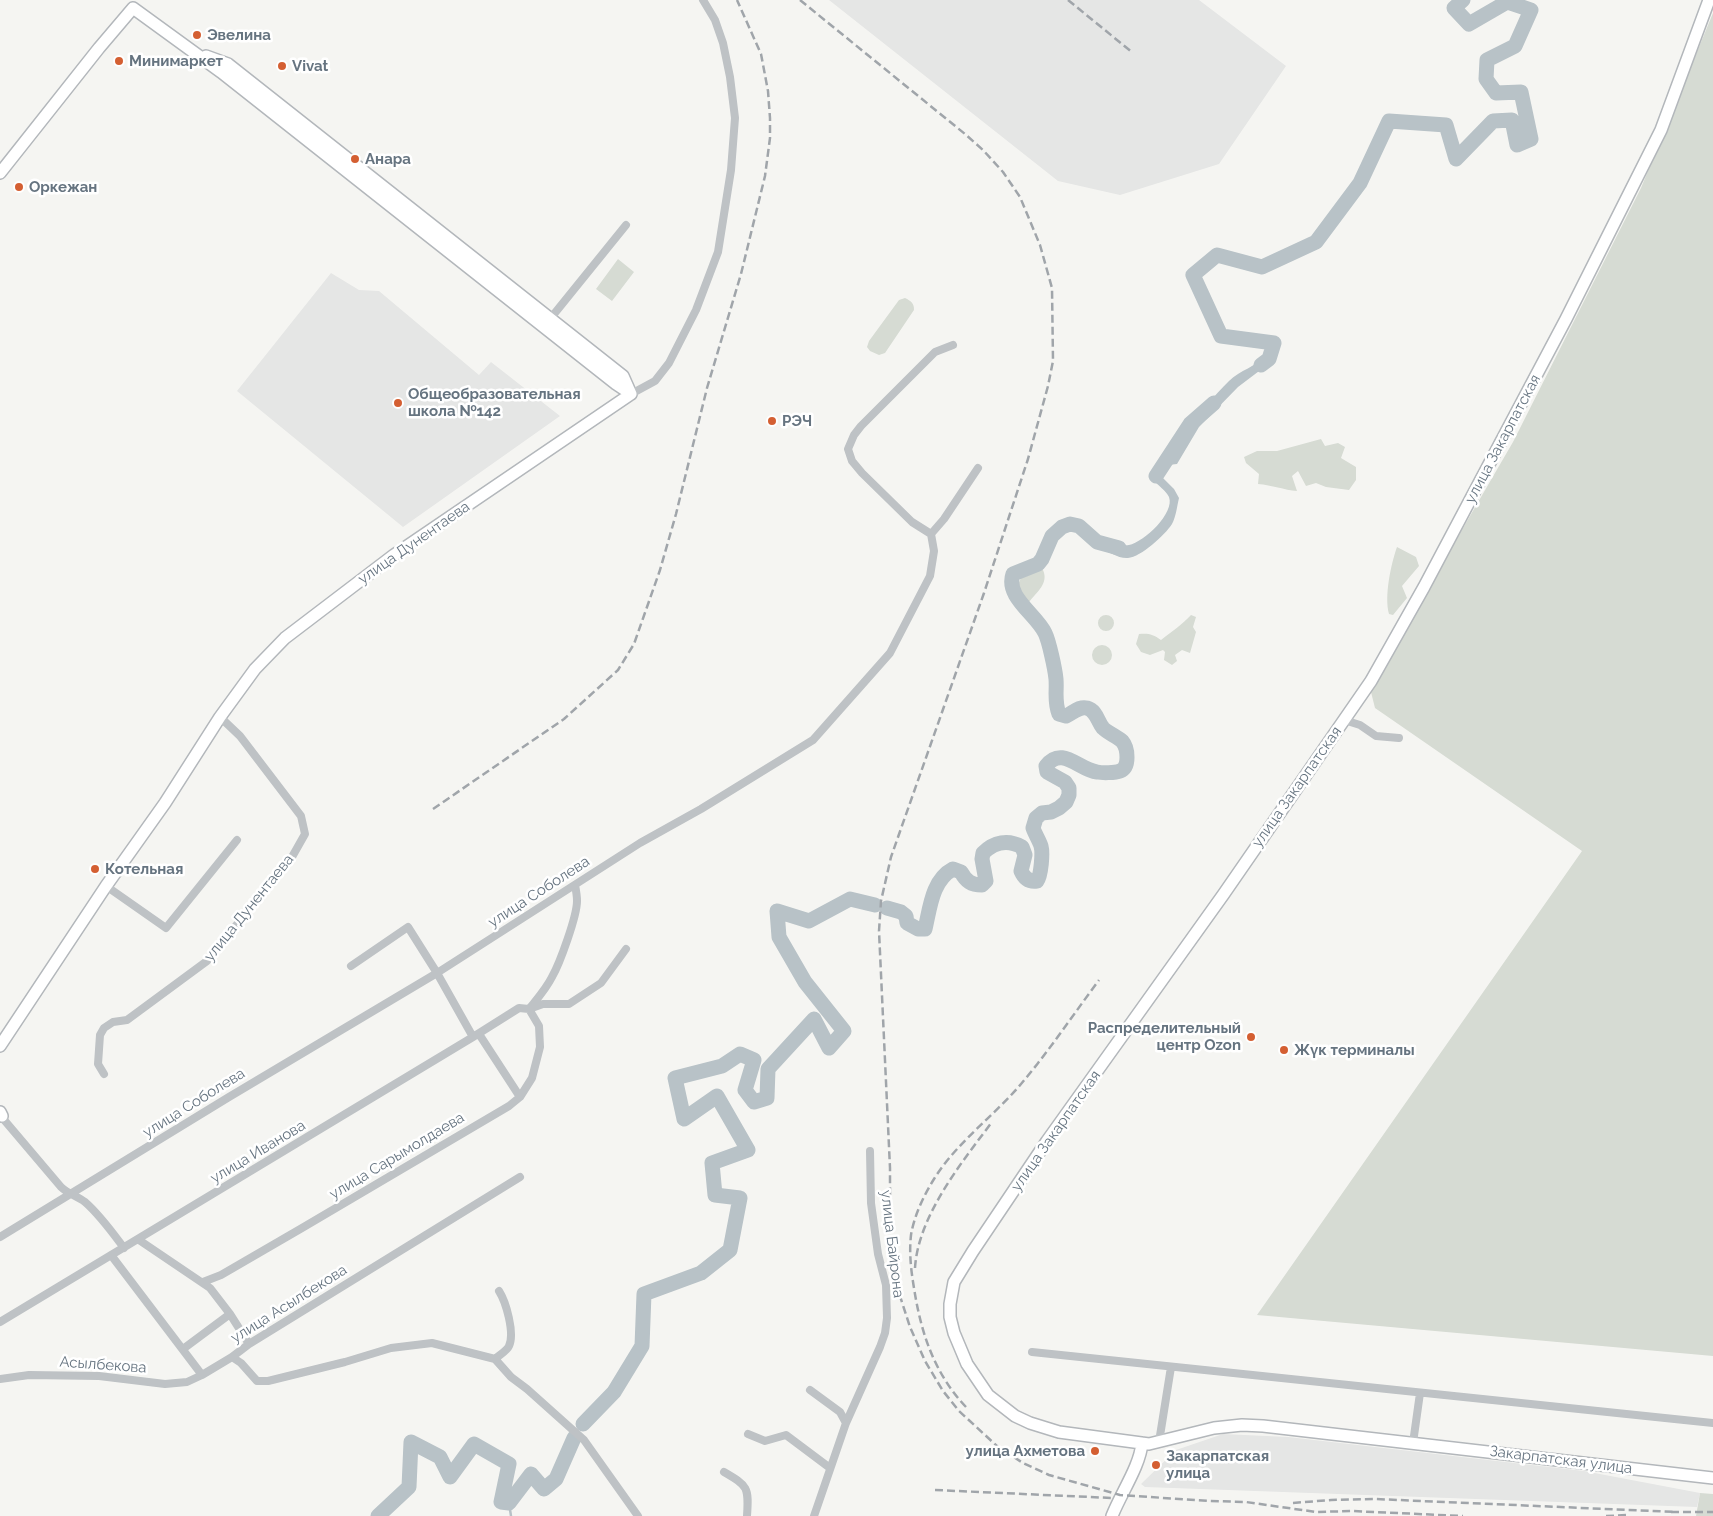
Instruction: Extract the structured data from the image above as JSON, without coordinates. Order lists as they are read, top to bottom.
{
  "streets": {
    "street": [
      "улица Закарпатская",
      "улица Дунентаева",
      "улица Соболева",
      "улица Иванова",
      "улица Сарымолдаева",
      "улица Байрона",
      "улица Асылбекова",
      "Асылбекова",
      "Закарпатская улица"
    ]
  },
  "crossings": [
    ["улица Закарпатская", "Закарпатская улица"],
    ["улица Иванова", "улица Сарымолдаева"],
    ["улица Асылбекова", "Асылбекова"]
  ],
  "places": [
    "Эвелина",
    "Минимаркет",
    "Vivat",
    "Анара",
    "Оркежан",
    "Общеобразовательная школа №142",
    "РЭЧ",
    "Котельная",
    "Распределительный центр Ozon",
    "Жүк терминалы",
    "улица Ахметова",
    "Закарпатская улица"
  ]
}
